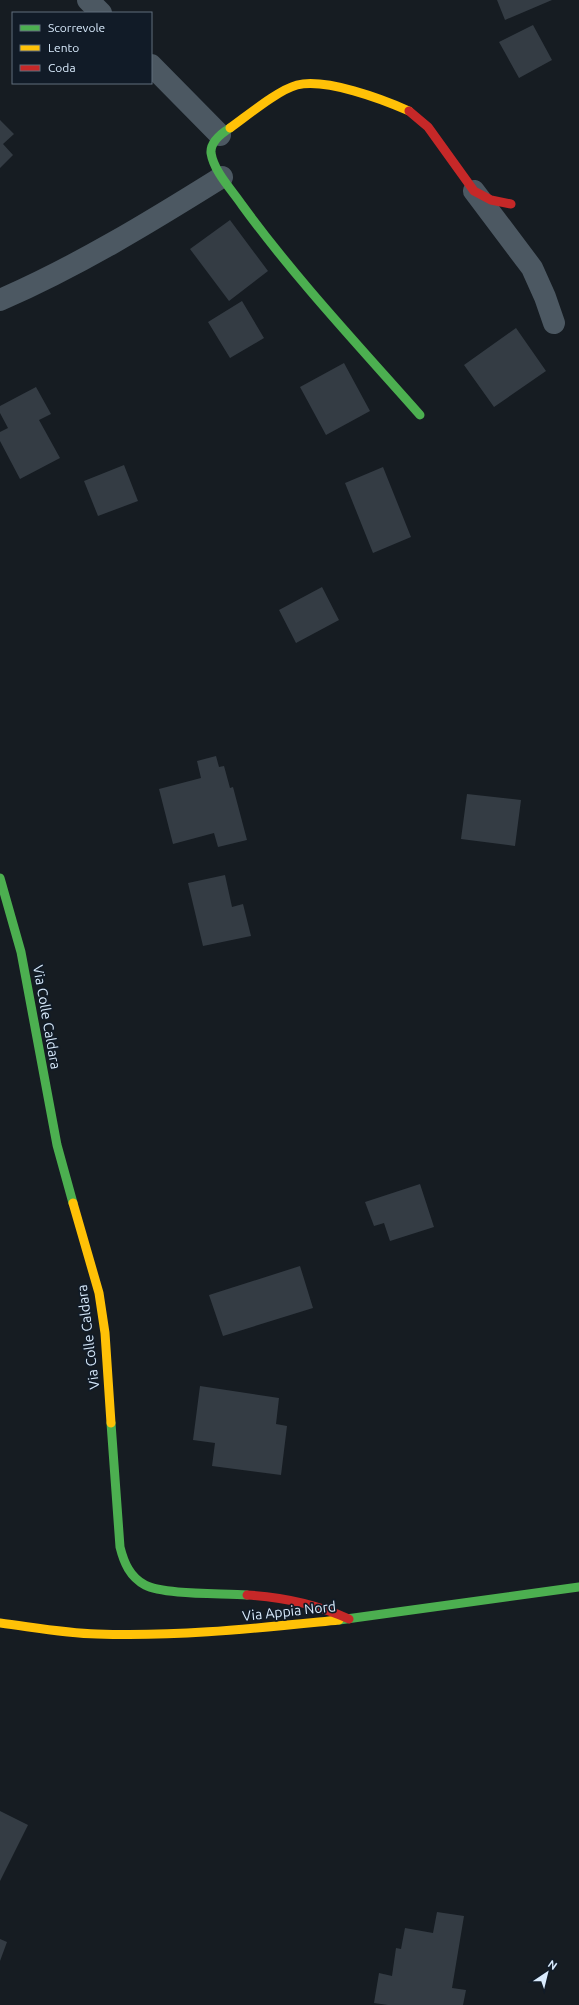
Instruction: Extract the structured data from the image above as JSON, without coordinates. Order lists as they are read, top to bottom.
{
  "streets": {
    "street": ["Via Colle Caldara", "Via Appia Nord"]
  },
  "crossings": [
    ["Via Colle Caldara", "Via Appia Nord"]
  ],
  "legend": ["Scorrevole", "Lento", "Coda"],
  "north": "top right"
}
